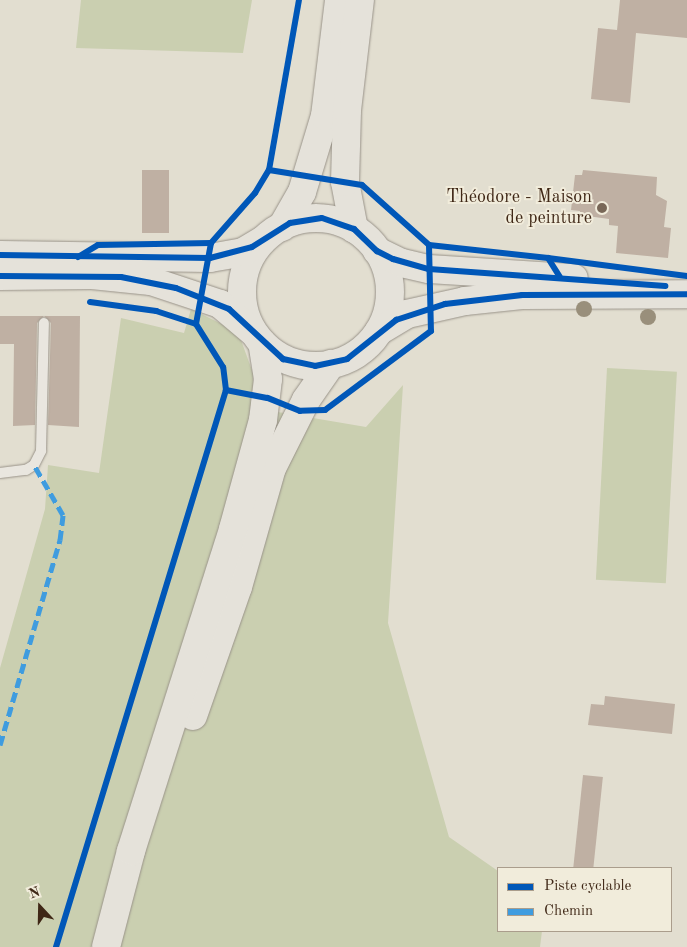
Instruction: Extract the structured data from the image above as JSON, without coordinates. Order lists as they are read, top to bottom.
{
  "places": ["Théodore - Maison de peinture"],
  "legend": ["Piste cyclable", "Chemin"],
  "north": "top"
}
